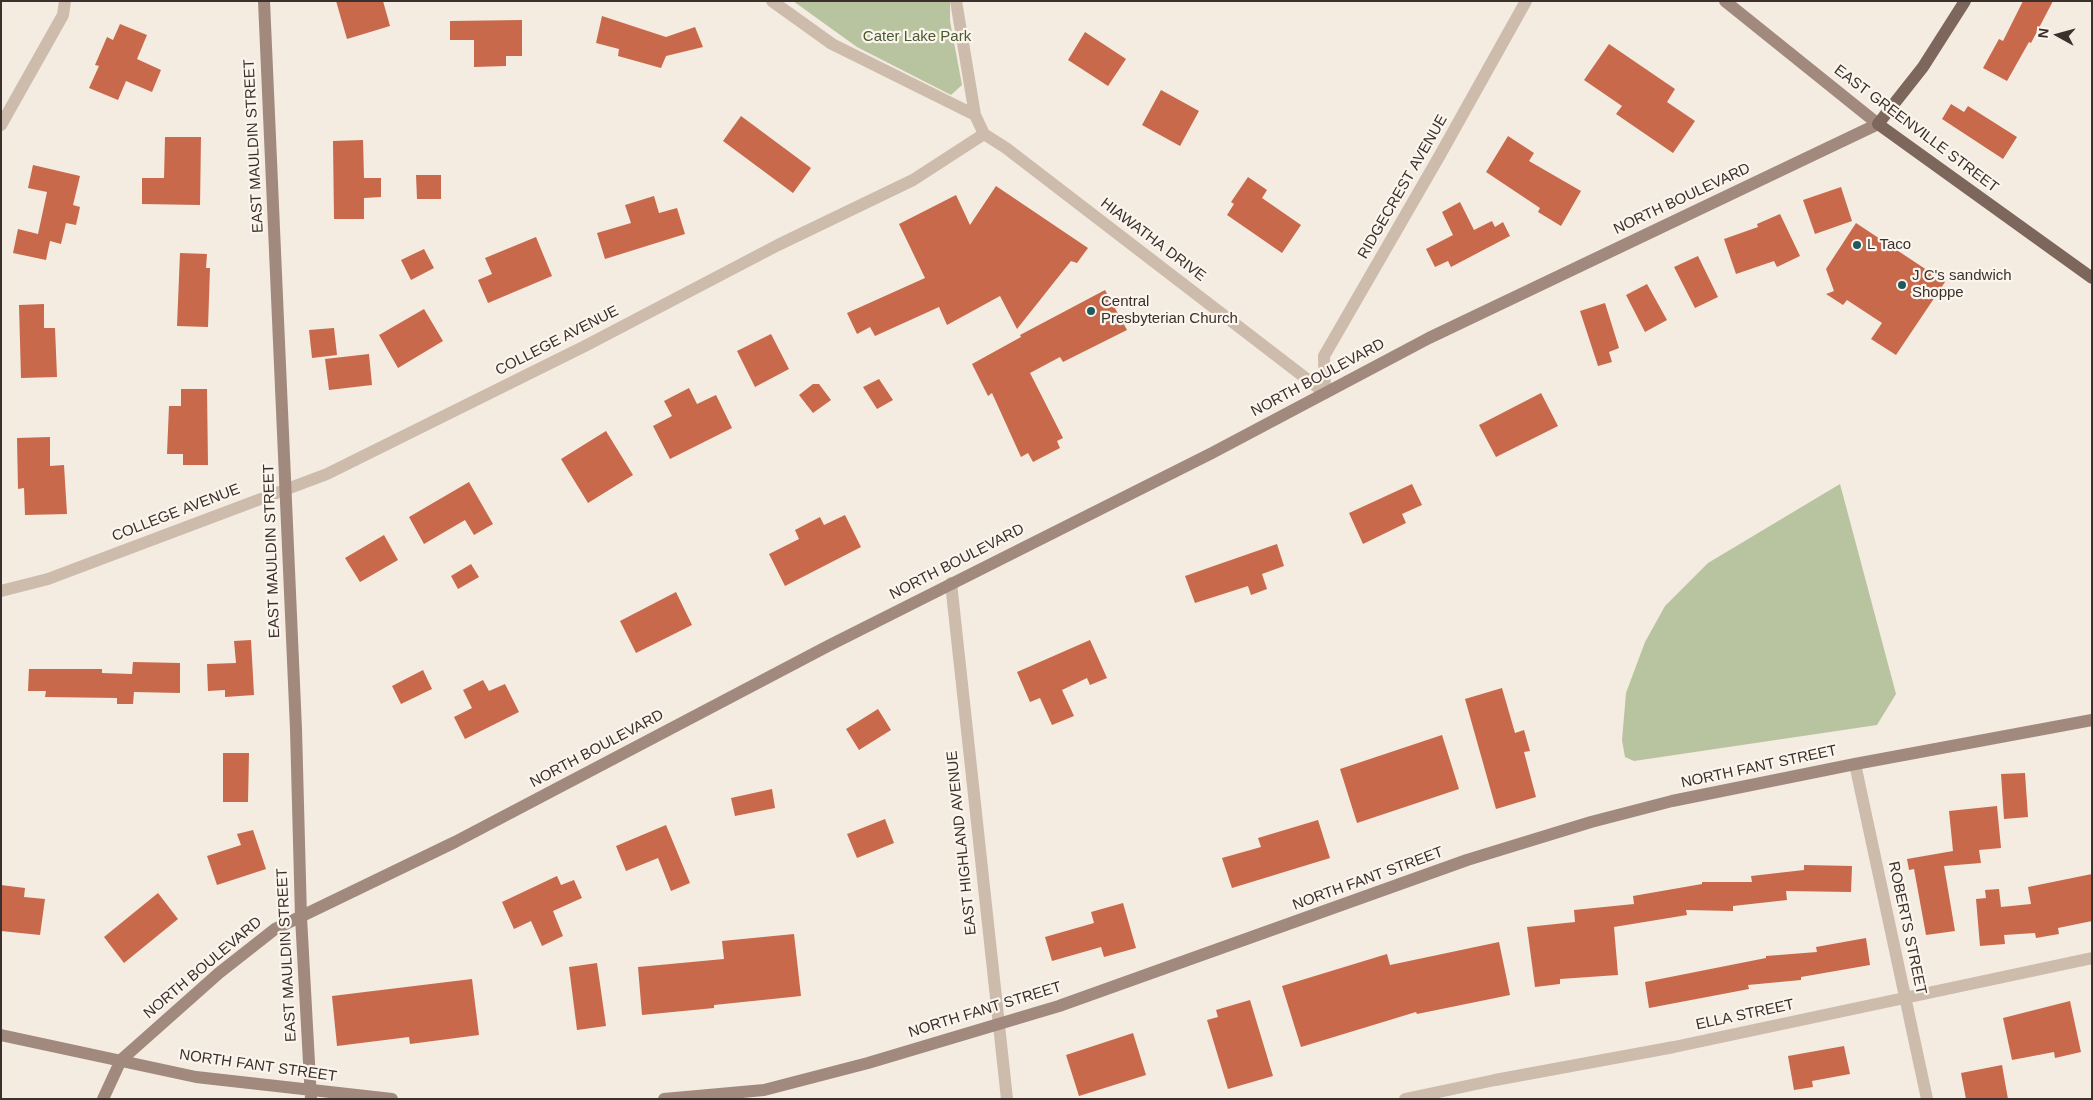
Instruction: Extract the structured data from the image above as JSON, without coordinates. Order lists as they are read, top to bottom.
{
  "streets": {
    "main road": ["EAST GREENVILLE STREET"],
    "street": [
      "EAST MAULDIN STREET",
      "RIDGECREST AVENUE",
      "NORTH BOULEVARD",
      "HIAWATHA DRIVE",
      "COLLEGE AVENUE",
      "NORTH FANT STREET",
      "EAST HIGHLAND AVENUE",
      "ROBERTS STREET",
      "ELLA STREET"
    ]
  },
  "crossings": [
    ["EAST GREENVILLE STREET", "NORTH BOULEVARD"],
    ["EAST MAULDIN STREET", "NORTH BOULEVARD"],
    ["EAST MAULDIN STREET", "COLLEGE AVENUE"],
    ["EAST MAULDIN STREET", "NORTH FANT STREET"],
    ["RIDGECREST AVENUE", "NORTH BOULEVARD"],
    ["RIDGECREST AVENUE", "HIAWATHA DRIVE"],
    ["NORTH BOULEVARD", "HIAWATHA DRIVE"],
    ["NORTH BOULEVARD", "NORTH FANT STREET"],
    ["NORTH BOULEVARD", "EAST HIGHLAND AVENUE"],
    ["HIAWATHA DRIVE", "COLLEGE AVENUE"],
    ["NORTH FANT STREET", "EAST HIGHLAND AVENUE"],
    ["NORTH FANT STREET", "ROBERTS STREET"],
    ["ROBERTS STREET", "ELLA STREET"]
  ],
  "parks": ["Cater Lake Park"],
  "places": ["L Taco", "J C's sandwich Shoppe", "Central Presbyterian Church"],
  "north": "left"
}
